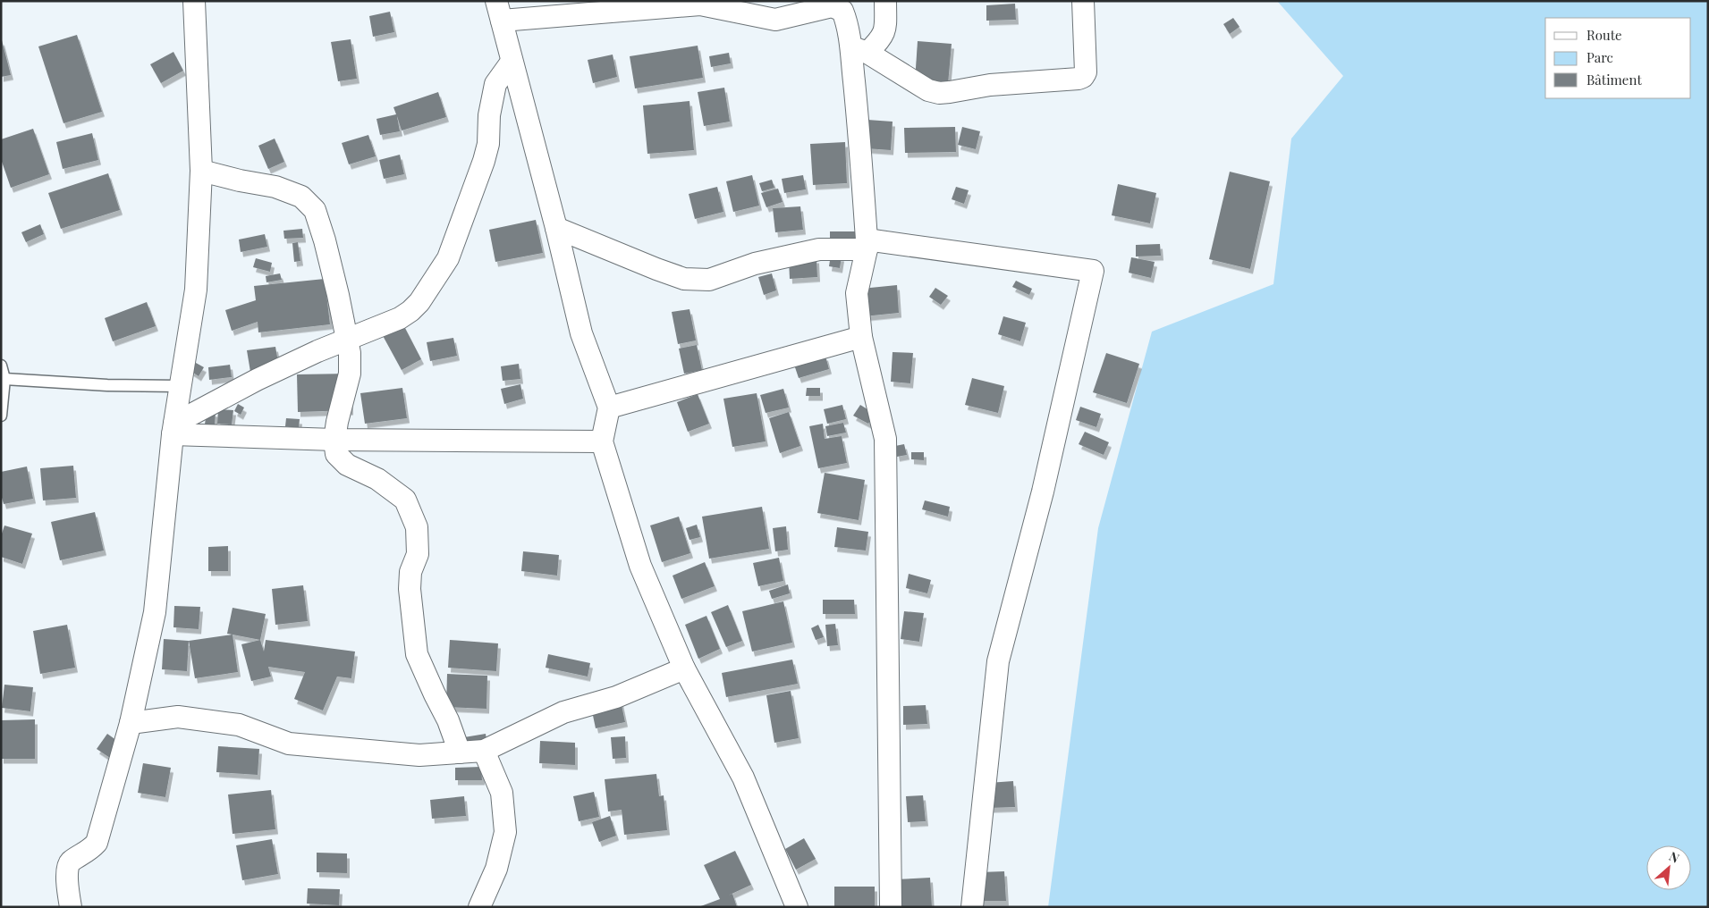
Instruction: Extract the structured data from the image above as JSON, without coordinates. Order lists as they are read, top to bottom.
{
  "legend": ["Route", "Parc", "Bâtiment"],
  "north": "top right"
}
